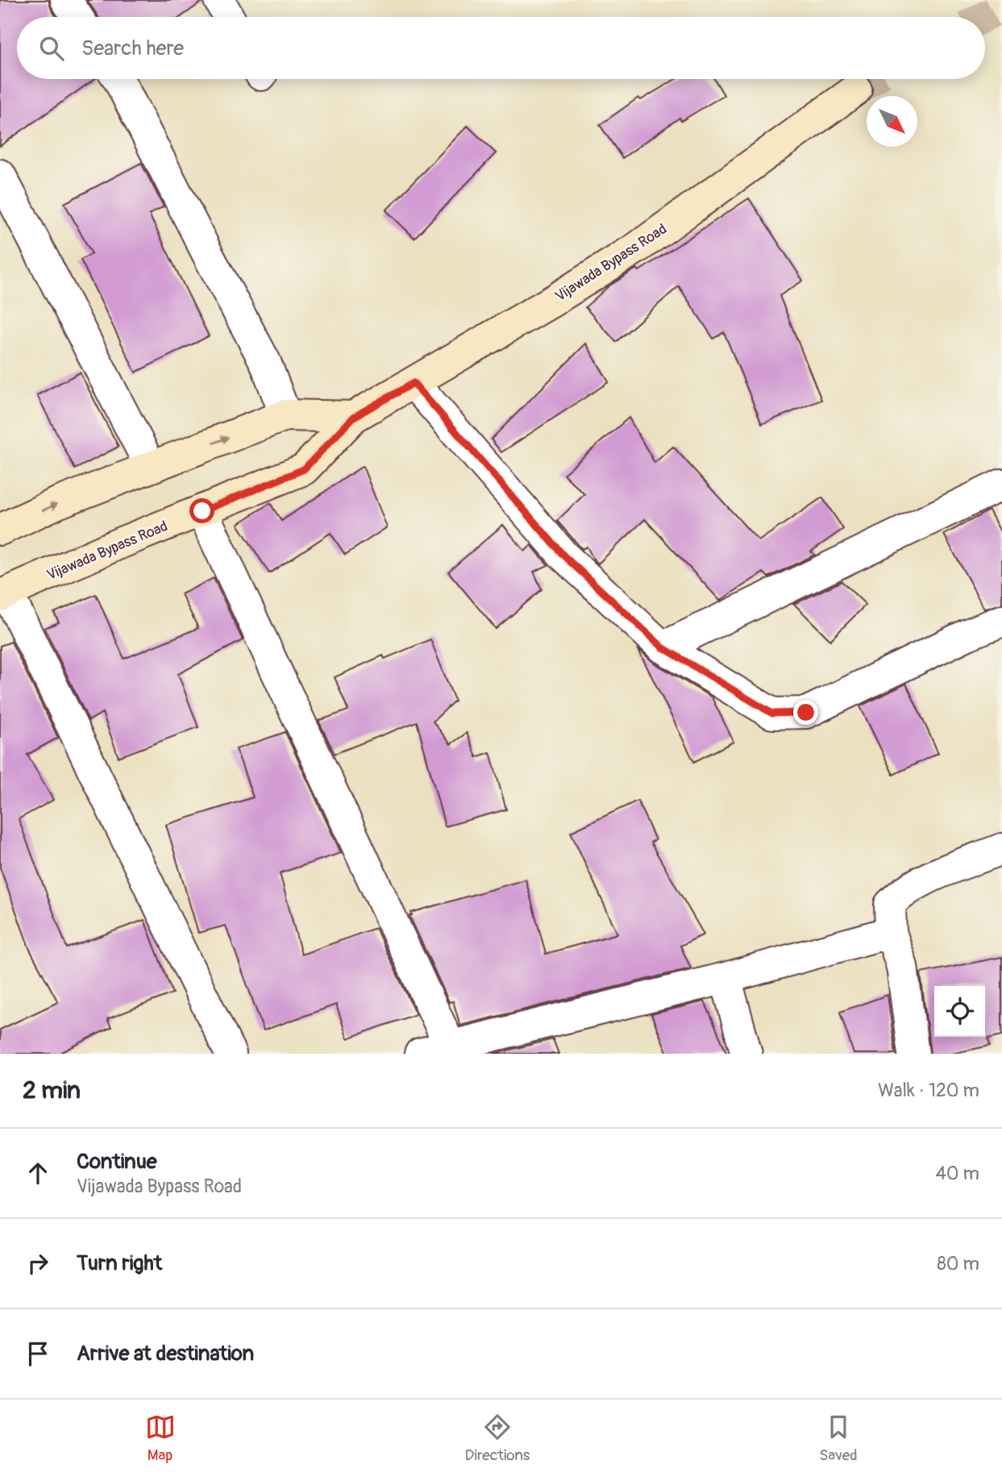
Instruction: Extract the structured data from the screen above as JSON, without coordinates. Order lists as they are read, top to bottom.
{
  "streets": {
    "main road": ["Vijawada Bypass Road"]
  },
  "north": "bottom right",
  "page": {
    "search": "Search here",
    "heading": ["2 min", "Walk · 120 m"],
    "list": [
      ["Continue", "Vijawada Bypass Road", "40 m"],
      ["Turn right", "80 m"],
      "Arrive at destination"
    ],
    "nav": ["Map", "Directions", "Saved"]
  }
}
